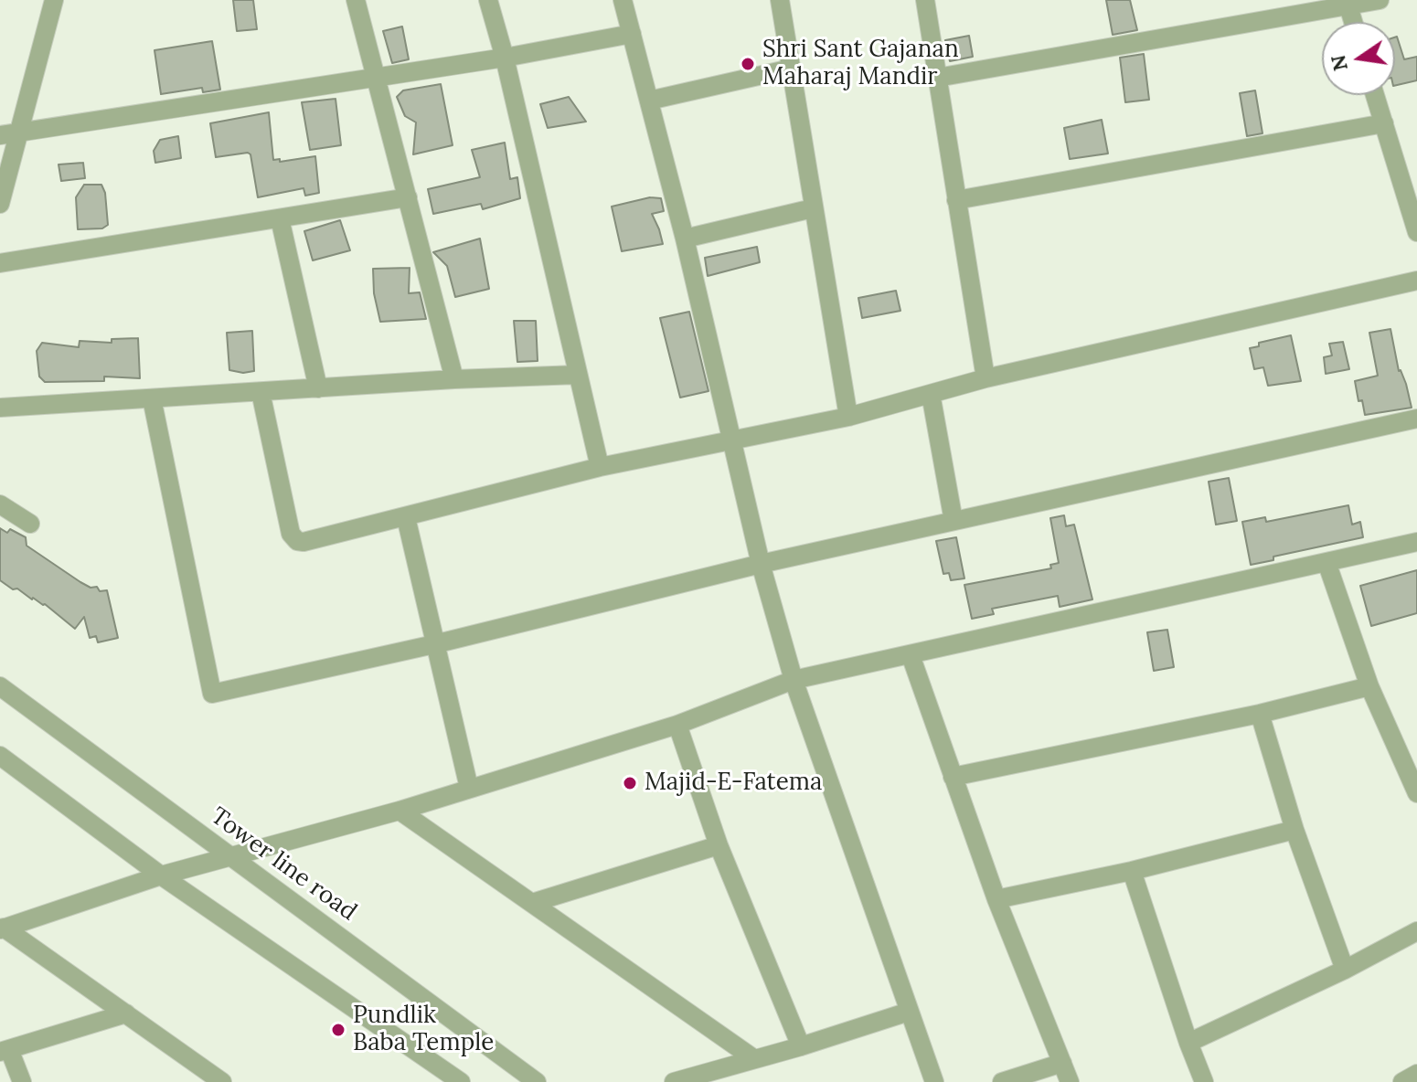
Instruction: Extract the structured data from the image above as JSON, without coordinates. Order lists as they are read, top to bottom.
{
  "streets": {
    "street": ["Tower line road"]
  },
  "places": ["Shri Sant Gajanan Maharaj Mandir", "Majid-E-Fatema", "Pundlik Baba Temple"],
  "north": "left"
}
